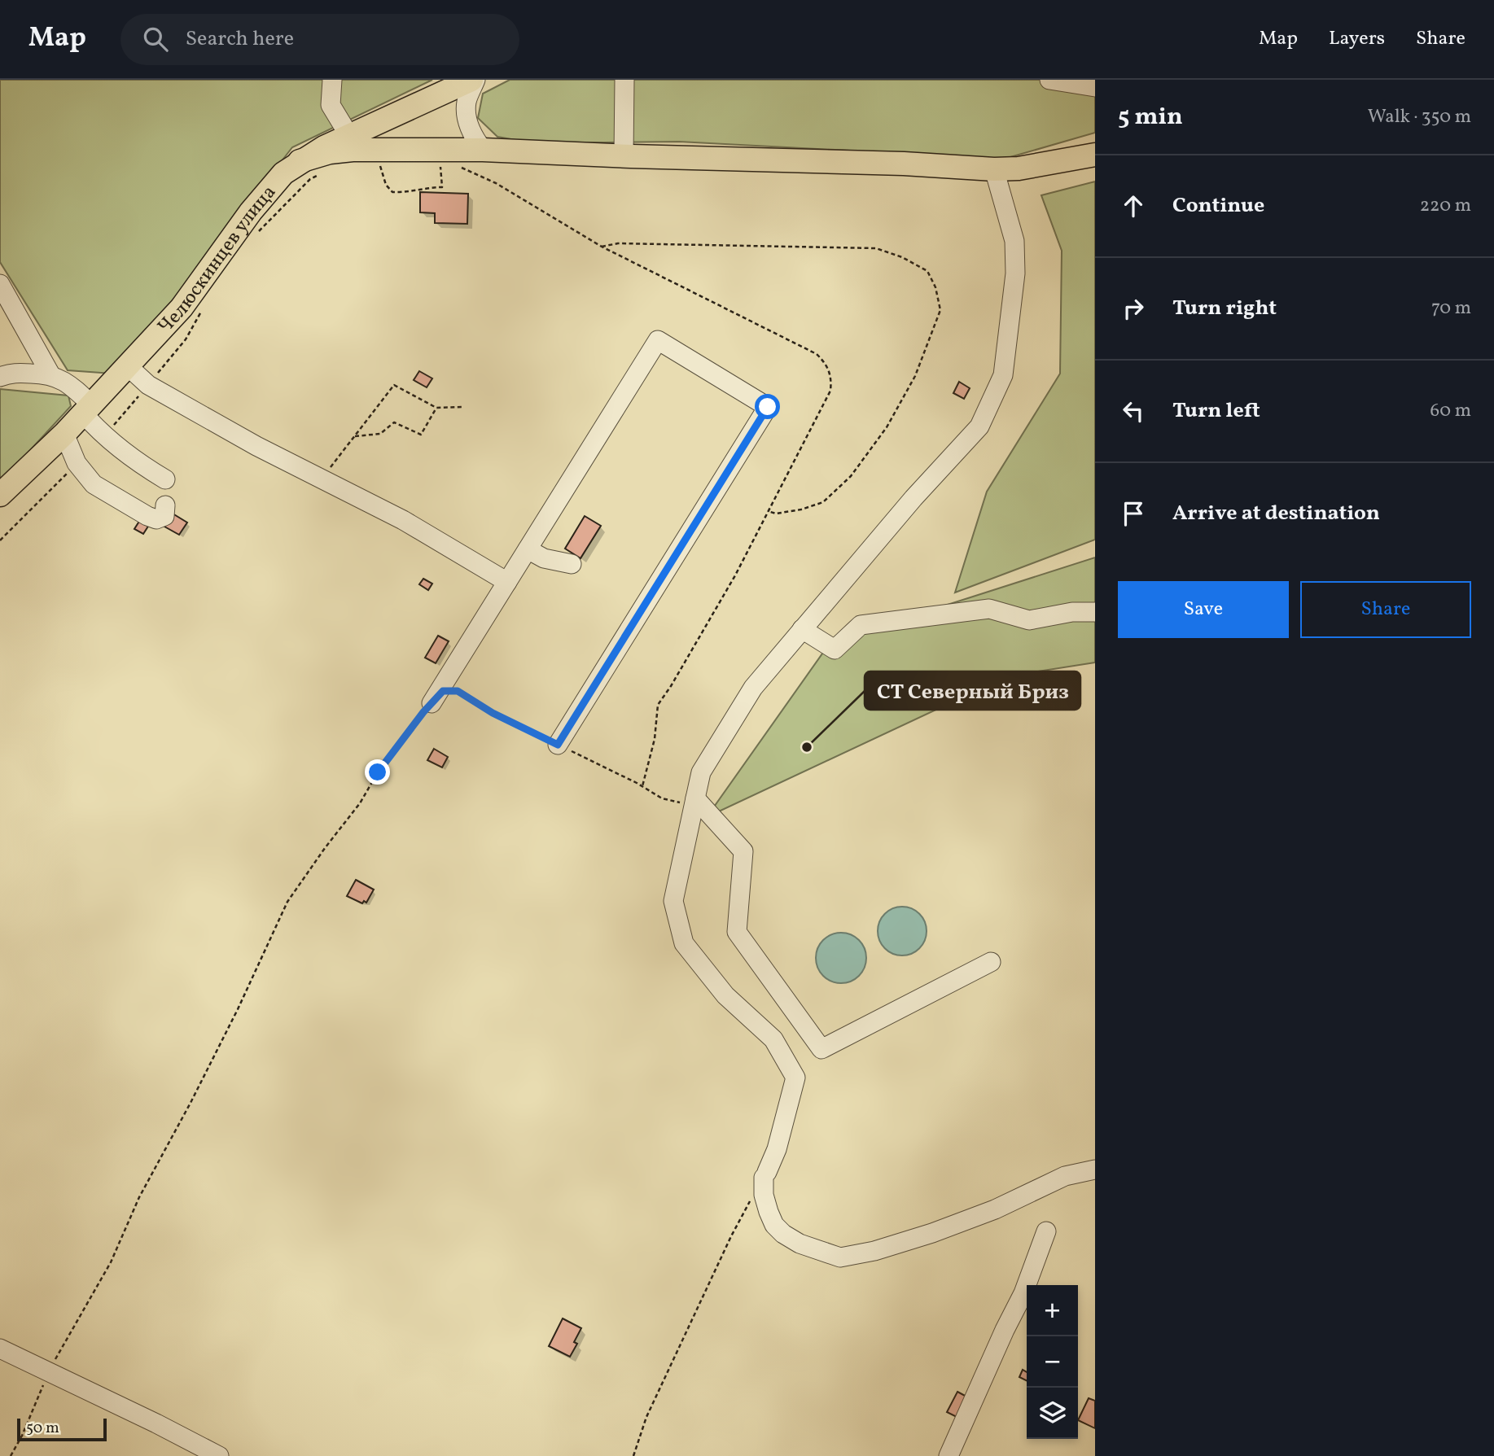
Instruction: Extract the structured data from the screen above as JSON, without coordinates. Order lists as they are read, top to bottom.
{
  "streets": {
    "main road": ["Челюскинцев улица"]
  },
  "places": ["СТ Северный Бриз"],
  "scale_bar": "50 m",
  "page": {
    "header": "Map",
    "search": "Search here",
    "nav": ["Map", "Layers", "Share"],
    "heading": ["5 min", "Walk · 350 m"],
    "list": [
      ["Continue", "220 m"],
      ["Turn right", "70 m"],
      ["Turn left", "60 m"],
      "Arrive at destination"
    ],
    "buttons": ["Save", "Share"],
    "map_buttons": ["+", "−"],
    "scale": "50 m"
  }
}
